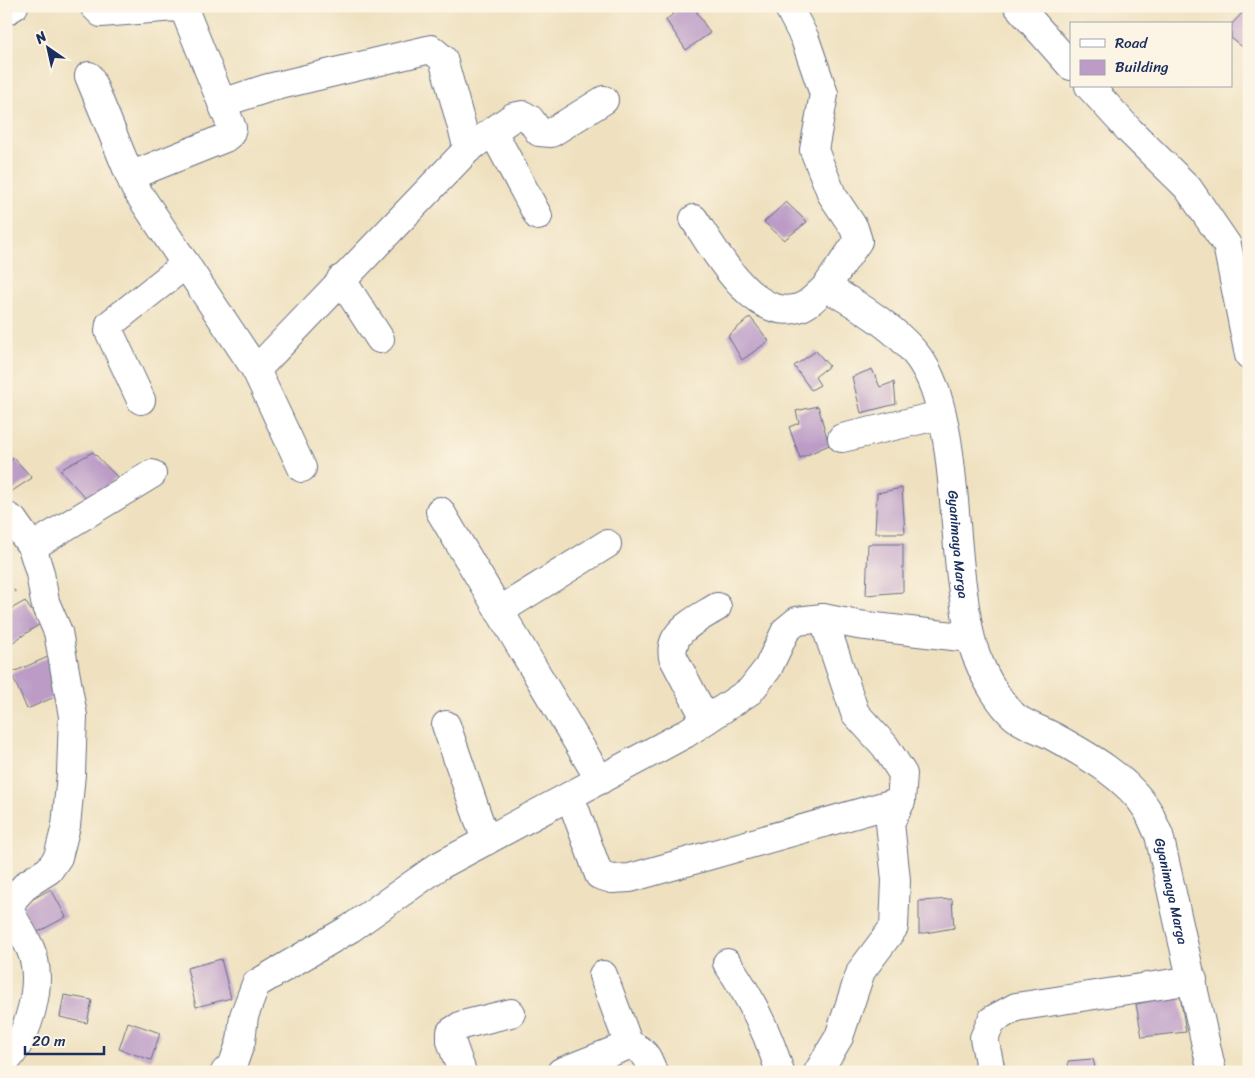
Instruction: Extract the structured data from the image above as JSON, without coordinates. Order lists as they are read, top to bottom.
{
  "streets": {
    "street": ["Gyanimaya Marga"]
  },
  "legend": ["Road", "Building"],
  "scale_bar": "20 m",
  "north": "top left"
}
